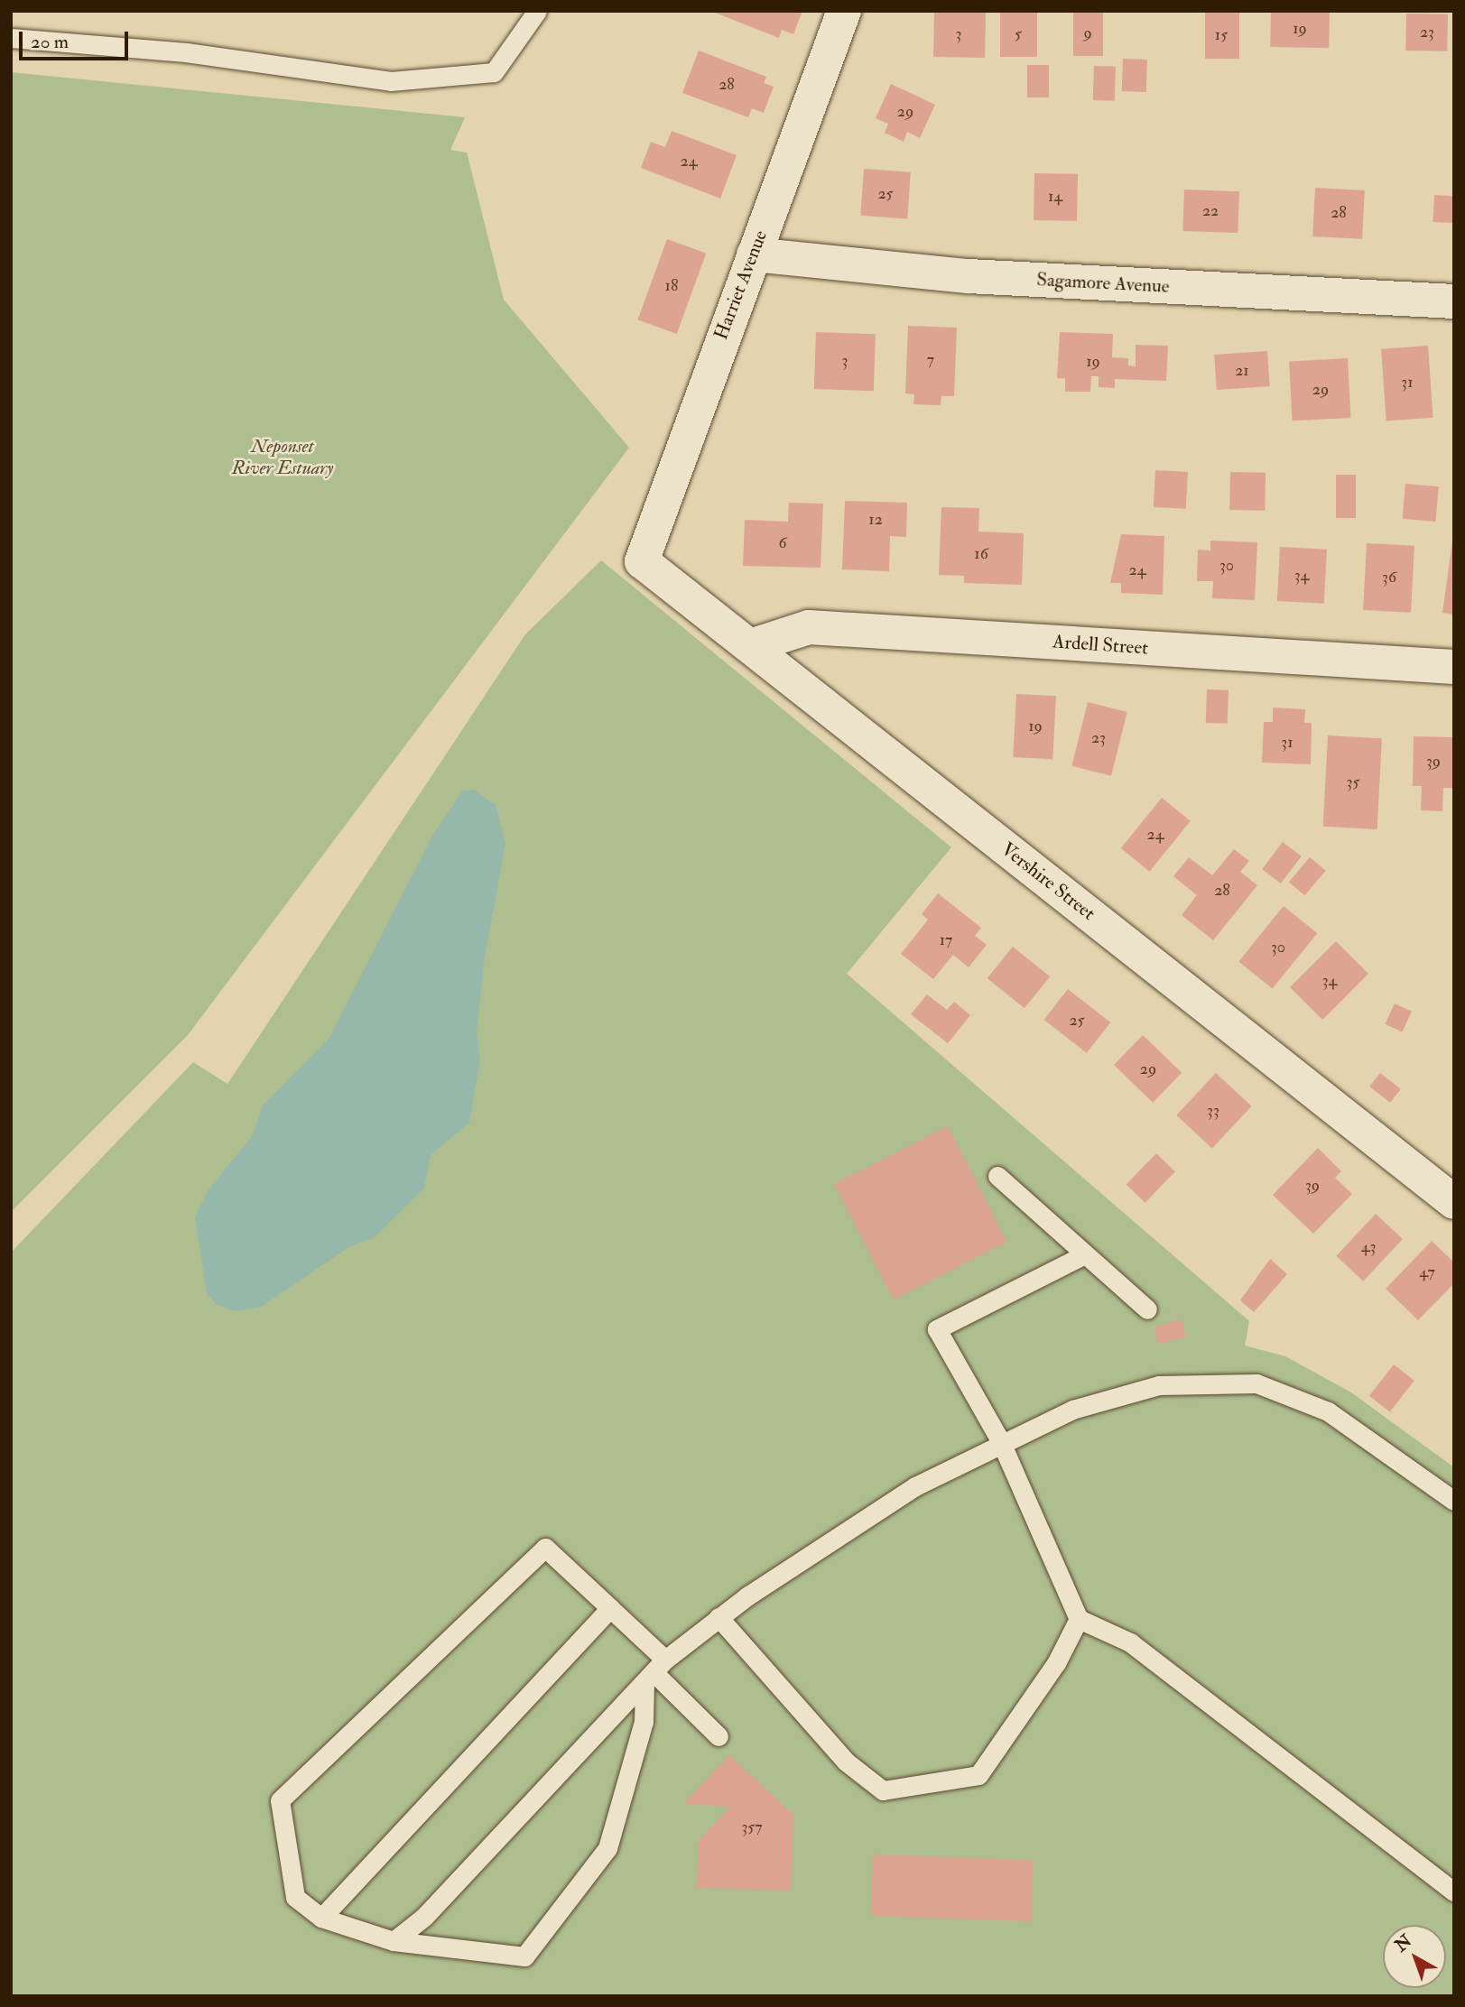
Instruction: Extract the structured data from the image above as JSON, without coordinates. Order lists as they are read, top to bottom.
{
  "streets": {
    "street": [
      "Sagamore Avenue",
      "Harriet Avenue",
      "Ardell Street",
      "Vershire Street"
    ]
  },
  "crossings": [
    ["Sagamore Avenue", "Harriet Avenue"],
    ["Harriet Avenue", "Vershire Street"],
    ["Ardell Street", "Vershire Street"]
  ],
  "parks": ["Neponset River Estuary"],
  "house_numbers": [
    "19",
    "23",
    "9",
    "3",
    "5",
    "15",
    "28",
    "29",
    "24",
    "25",
    "14",
    "22",
    "28",
    "18",
    "7",
    "3",
    "19",
    "21",
    "31",
    "29",
    "12",
    "6",
    "16",
    "30",
    "24",
    "34",
    "36",
    "19",
    "23",
    "31",
    "39",
    "35",
    "24",
    "28",
    "17",
    "30",
    "34",
    "25",
    "29",
    "33",
    "39",
    "43",
    "47",
    "357"
  ],
  "scale_bar": "20 m",
  "north": "top left"
}
